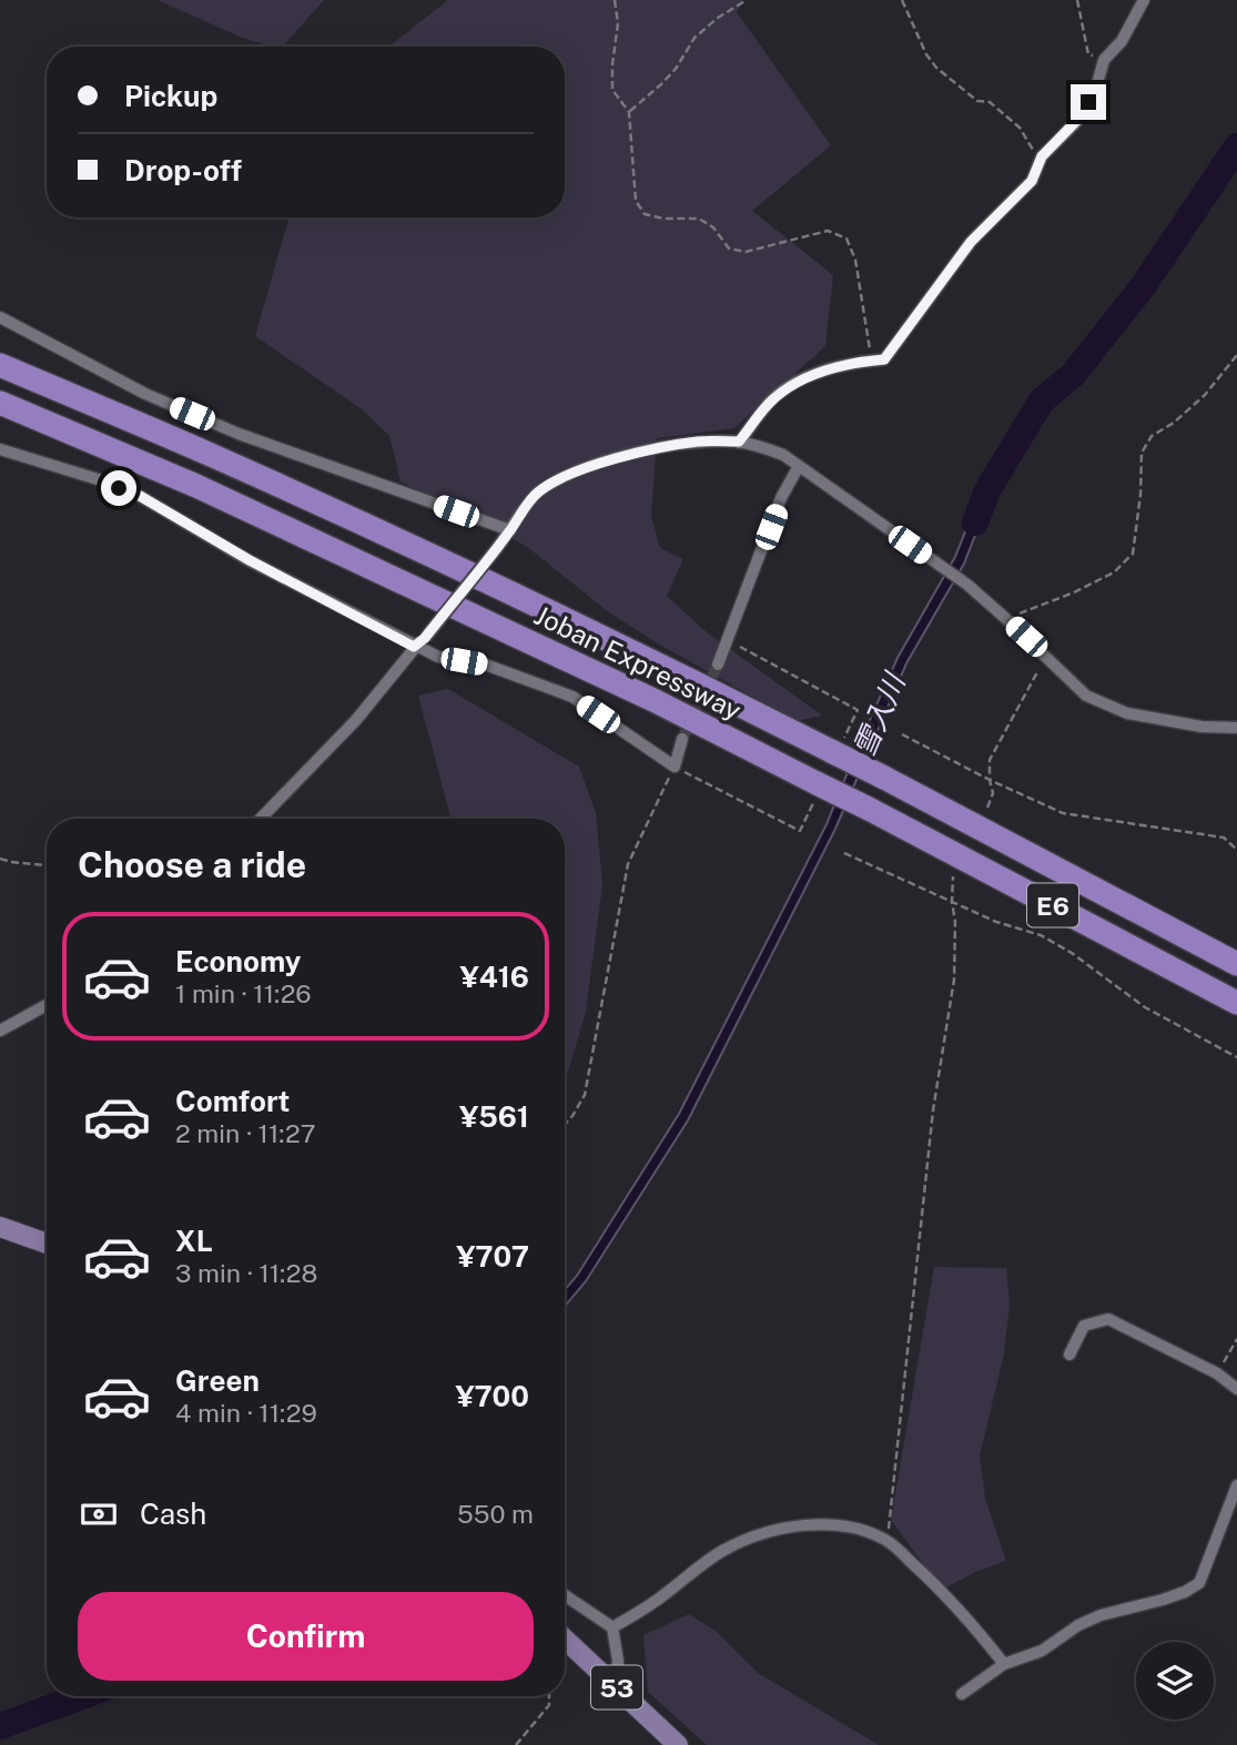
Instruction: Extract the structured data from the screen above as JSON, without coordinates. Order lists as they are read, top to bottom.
{
  "streets": {
    "highway": ["Joban Expressway", "E6"],
    "main road": ["53"]
  },
  "water": ["雪入川"],
  "page": {
    "banner": ["Pickup", "Drop-off"],
    "heading": "Choose a ride",
    "list": [
      {
        "name": "Economy",
        "note": "1 min · 11:26",
        "value": "¥416"
      },
      {
        "name": "Comfort",
        "note": "2 min · 11:27",
        "value": "¥561"
      },
      {
        "name": "XL",
        "note": "3 min · 11:28",
        "value": "¥707"
      },
      {
        "name": "Green",
        "note": "4 min · 11:29",
        "value": "¥700"
      }
    ],
    "pay": ["Cash", "550 m"],
    "buttons": "Confirm"
  }
}
